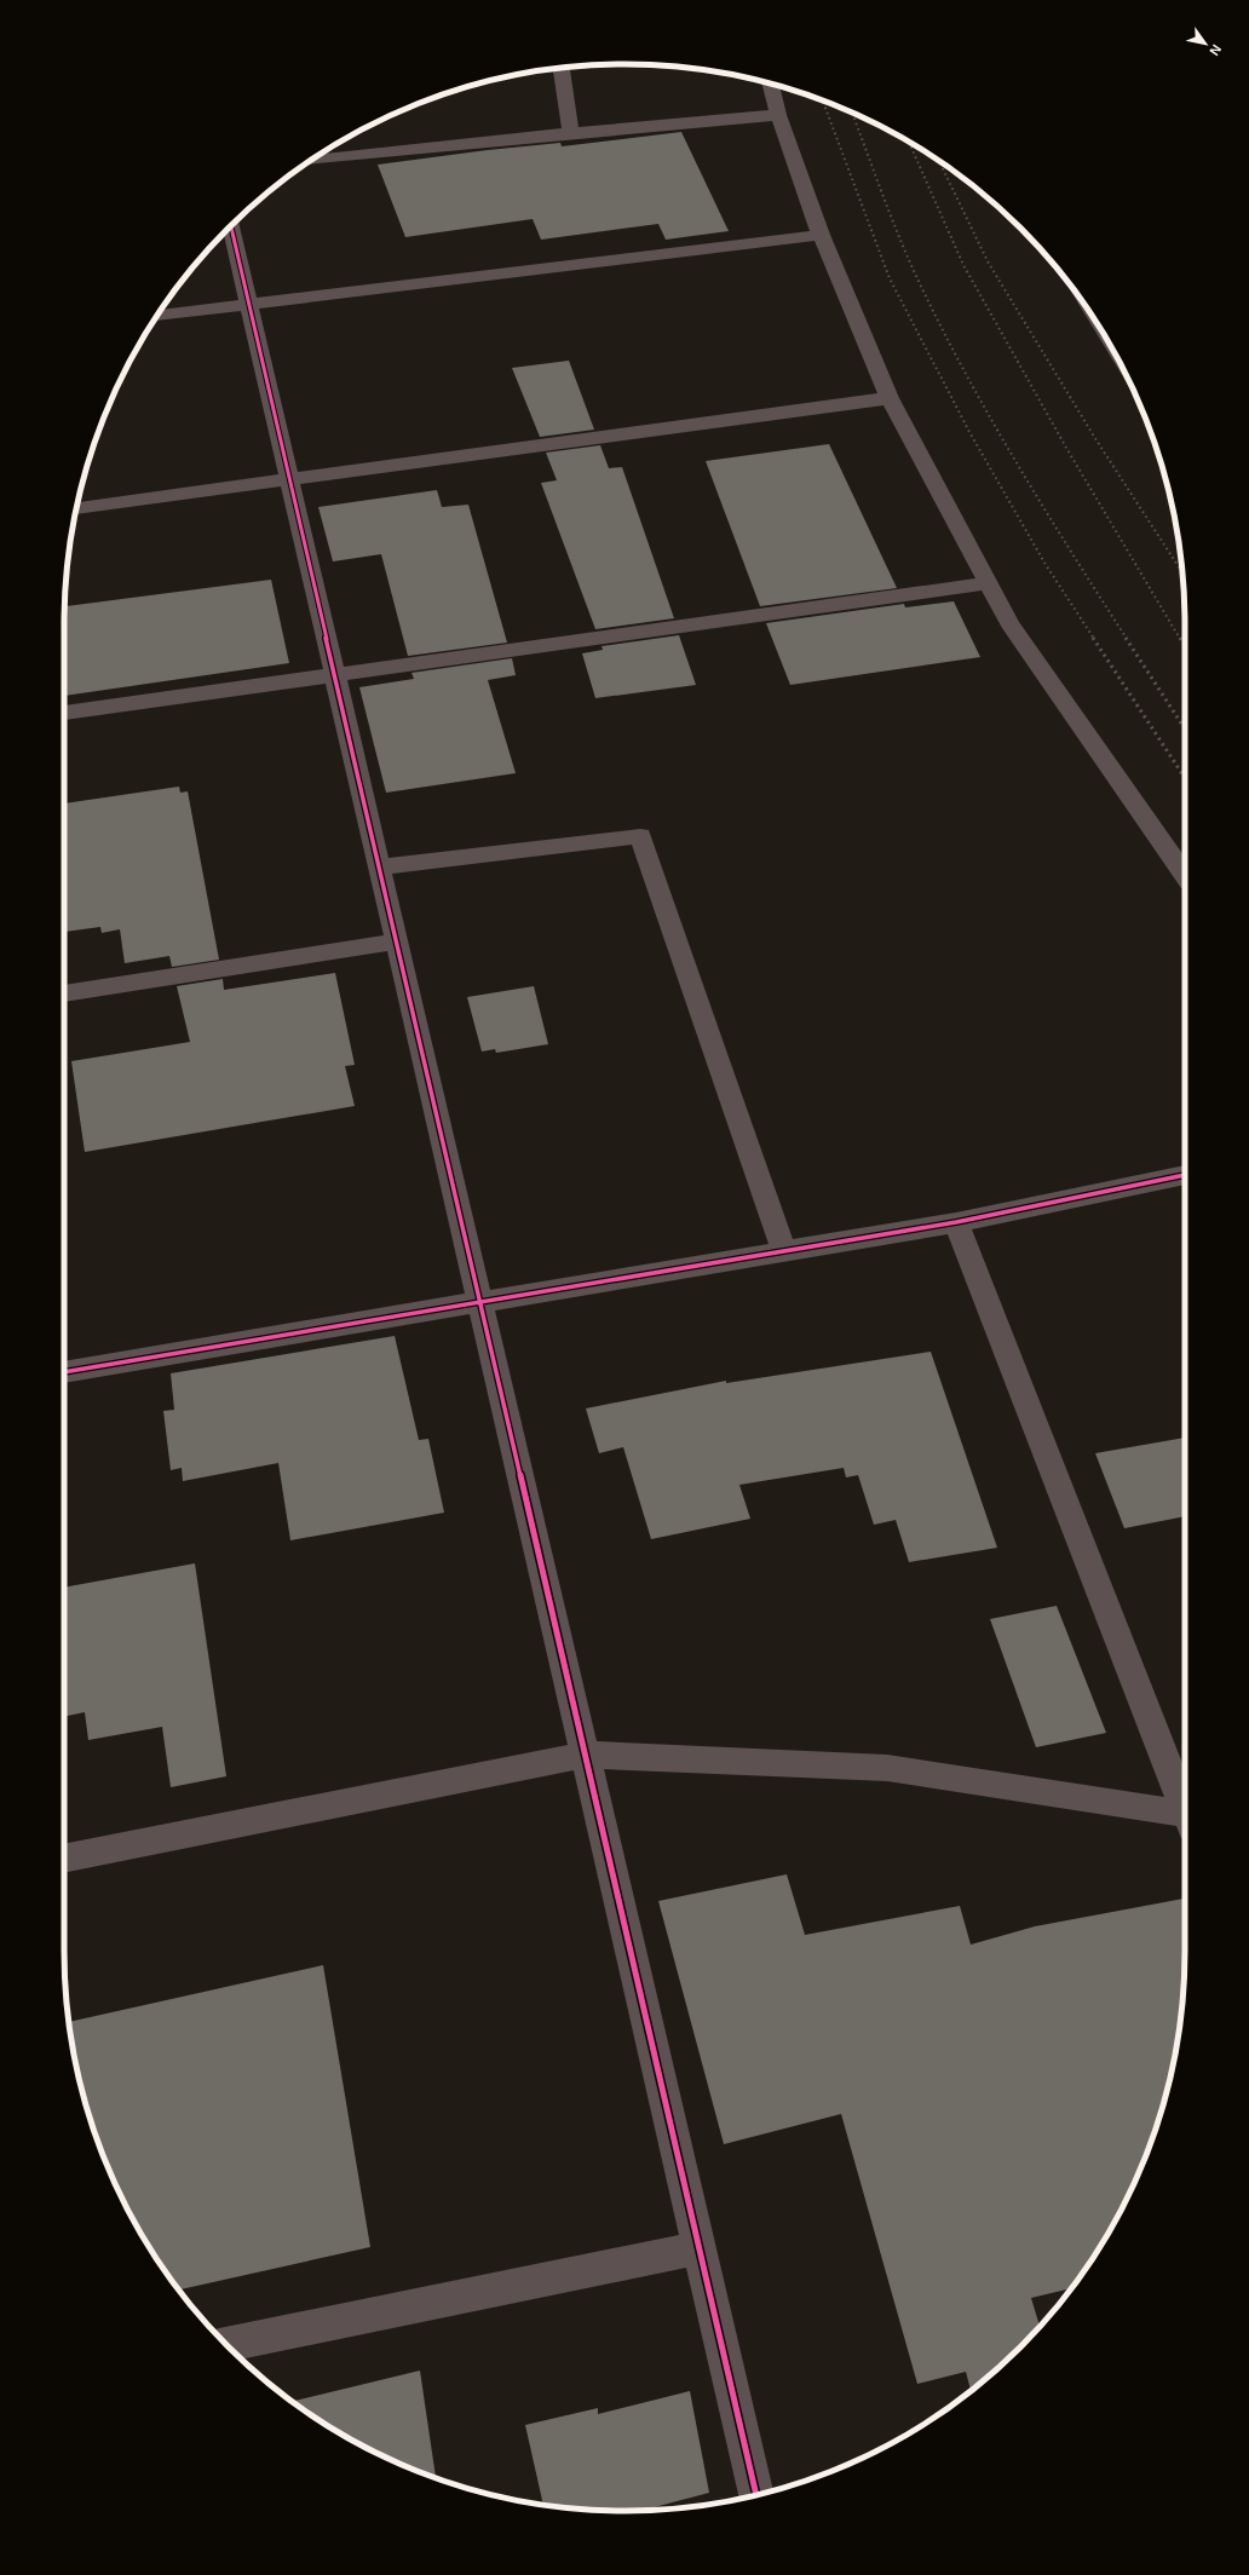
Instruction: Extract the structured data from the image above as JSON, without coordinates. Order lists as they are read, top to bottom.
{
  "north": "bottom right"
}
